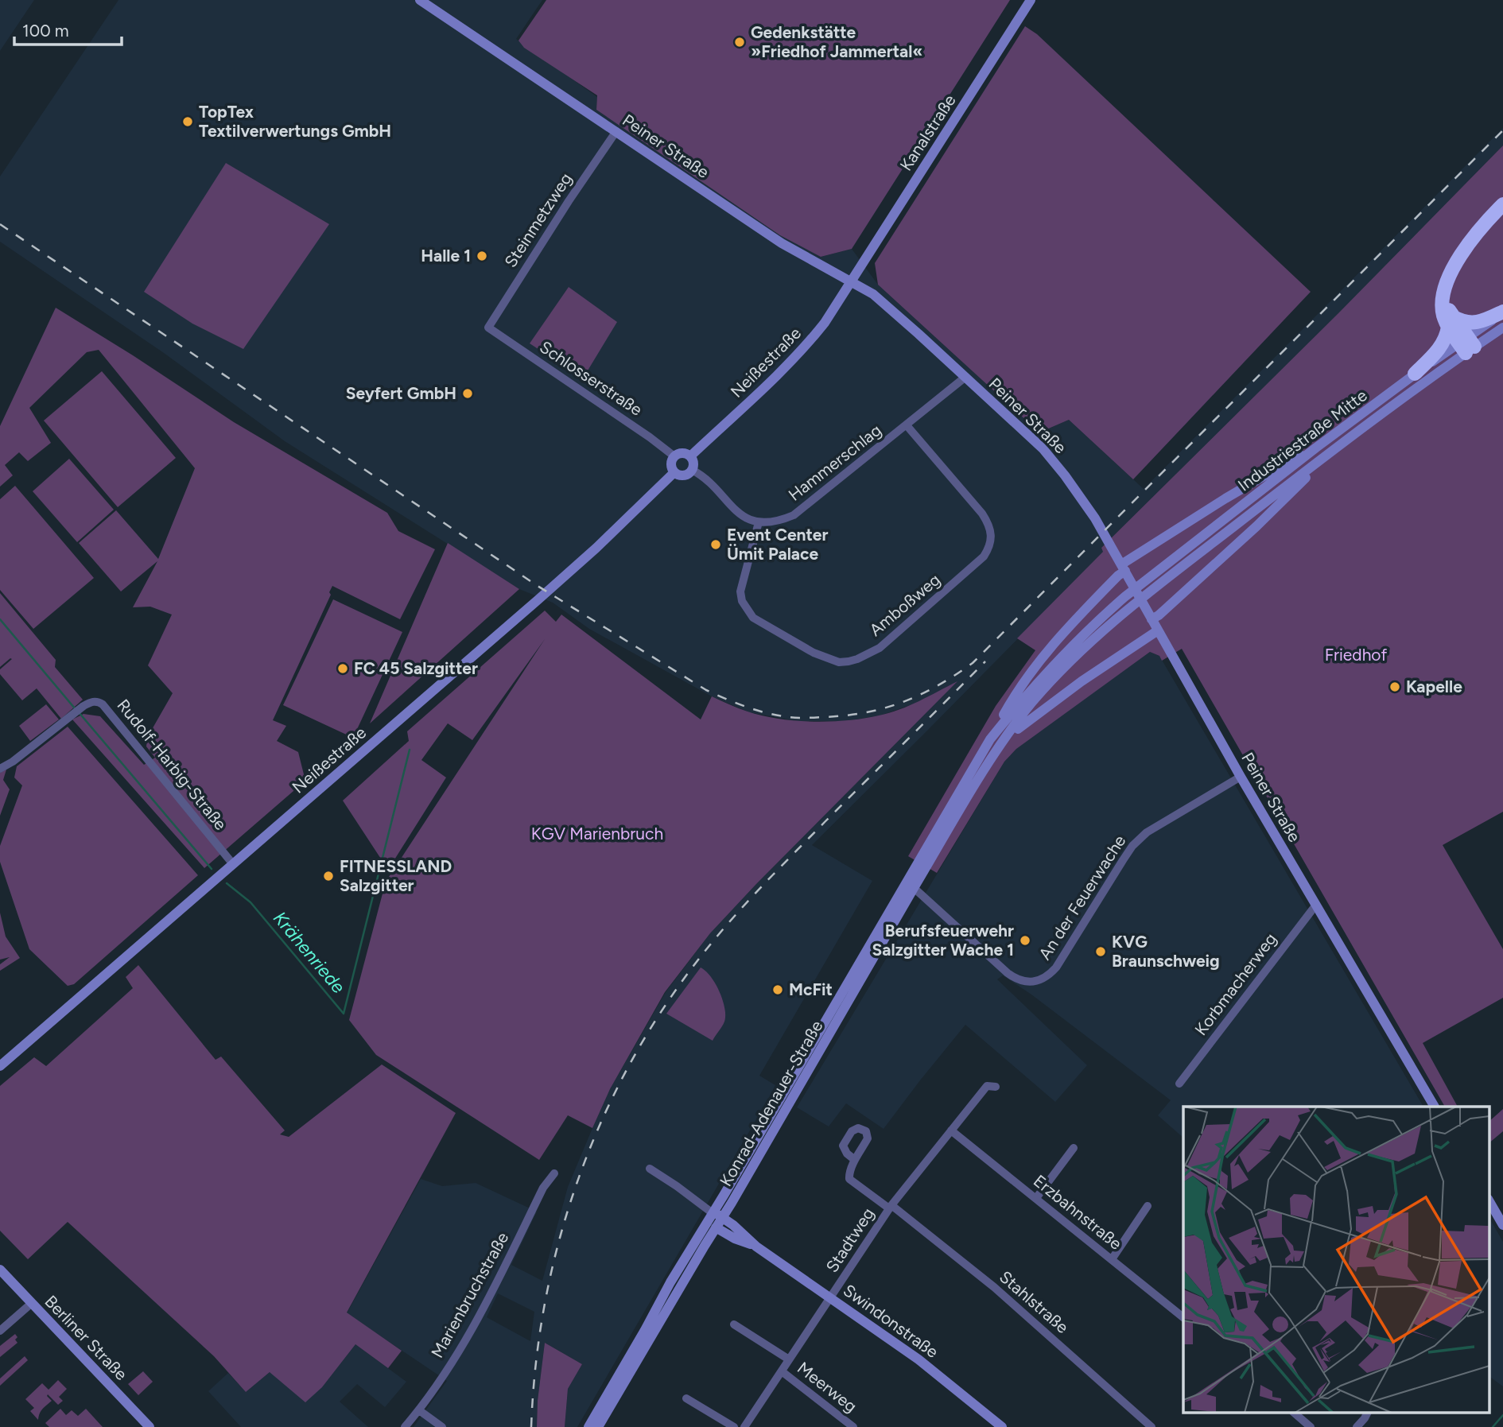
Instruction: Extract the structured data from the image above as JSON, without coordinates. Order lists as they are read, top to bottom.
{
  "streets": {
    "street": [
      "Kanalstraße",
      "Peiner Straße",
      "Steinmetzweg",
      "Neißestraße",
      "Schlosserstraße",
      "Industriestraße Mitte",
      "Hammerschlag",
      "Amboßweg",
      "Rudolf-Harbig-Straße",
      "An der Feuerwache",
      "Korbmacherweg",
      "Konrad-Adenauer-Straße",
      "Erzbahnstraße",
      "Stadtweg",
      "Marienbruchstraße",
      "Stahlstraße",
      "Swindonstraße",
      "Berliner Straße",
      "Meerweg"
    ]
  },
  "crossings": [
    ["Kanalstraße", "Peiner Straße"],
    ["Kanalstraße", "Neißestraße"],
    ["Peiner Straße", "Steinmetzweg"],
    ["Peiner Straße", "Neißestraße"],
    ["Peiner Straße", "Hammerschlag"],
    ["Peiner Straße", "An der Feuerwache"],
    ["Peiner Straße", "Korbmacherweg"],
    ["Steinmetzweg", "Schlosserstraße"],
    ["Neißestraße", "Schlosserstraße"],
    ["Neißestraße", "Rudolf-Harbig-Straße"],
    ["Industriestraße Mitte", "Konrad-Adenauer-Straße"],
    ["Hammerschlag", "Amboßweg"],
    ["An der Feuerwache", "Konrad-Adenauer-Straße"],
    ["Konrad-Adenauer-Straße", "Swindonstraße"],
    ["Erzbahnstraße", "Stadtweg"],
    ["Stadtweg", "Stahlstraße"],
    ["Stadtweg", "Swindonstraße"],
    ["Stadtweg", "Meerweg"]
  ],
  "water": ["Krähenriede"],
  "parks": ["Friedhof", "KGV Marienbruch"],
  "places": [
    "Gedenkstätte »Friedhof Jammertal«",
    "TopTex Textilverwertungs GmbH",
    "Halle 1",
    "Seyfert GmbH",
    "Event Center Ümit Palace",
    "FC 45 Salzgitter",
    "Kapelle",
    "FITNESSLAND Salzgitter",
    "Berufsfeuerwehr Salzgitter Wache 1",
    "KVG Braunschweig",
    "McFit"
  ],
  "scale_bar": "100 m"
}
